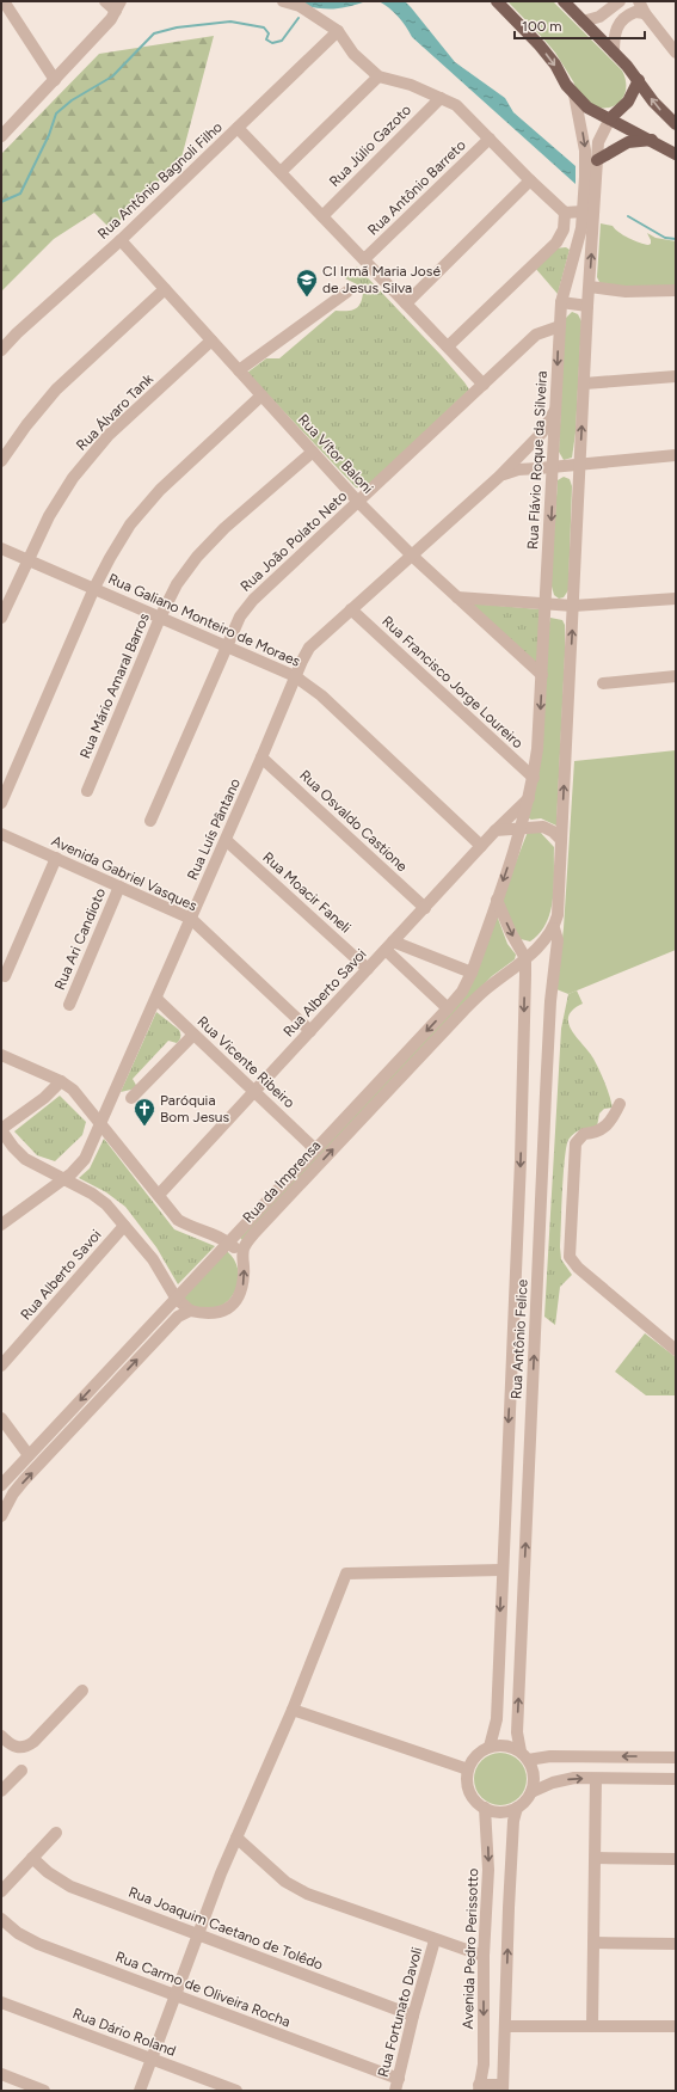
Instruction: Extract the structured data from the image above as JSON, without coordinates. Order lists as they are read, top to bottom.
{
  "streets": {
    "street": [
      "Rua Júlio Gazoto",
      "Rua Antônio Bagnoli Filho",
      "Rua Antônio Barreto",
      "Rua Álvaro Tank",
      "Rua Vítor Baloni",
      "Rua Flávio Roque da Silveira",
      "Rua João Polato Neto",
      "Rua Galiano Monteiro de Moraes",
      "Rua Francisco Jorge Loureiro",
      "Rua Mário Amaral Barros",
      "Rua Osvaldo Castione",
      "Rua Luís Pântano",
      "Avenida Gabriel Vasques",
      "Rua Moacir Faneli",
      "Rua Ari Candioto",
      "Rua Alberto Savoi",
      "Rua Vicente Ribeiro",
      "Rua da Imprensa",
      "Rua Antônio Felice",
      "Rua Joaquim Caetano de Tolêdo",
      "Avenida Pedro Perissotto",
      "Rua Carmo de Oliveira Rocha",
      "Rua Fortunato Davoli",
      "Rua Dário Roland"
    ]
  },
  "crossings": [
    ["Rua Antônio Bagnoli Filho", "Rua Vítor Baloni"],
    ["Rua Álvaro Tank", "Rua Vítor Baloni"],
    ["Rua Álvaro Tank", "Rua Galiano Monteiro de Moraes"],
    ["Rua Vítor Baloni", "Rua Flávio Roque da Silveira"],
    ["Rua Vítor Baloni", "Rua João Polato Neto"],
    ["Rua Vítor Baloni", "Rua Mário Amaral Barros"],
    ["Rua Vítor Baloni", "Rua Luís Pântano"],
    ["Rua Flávio Roque da Silveira", "Rua João Polato Neto"],
    ["Rua Flávio Roque da Silveira", "Rua Francisco Jorge Loureiro"],
    ["Rua Flávio Roque da Silveira", "Rua Luís Pântano"],
    ["Rua Flávio Roque da Silveira", "Rua Alberto Savoi"],
    ["Rua Flávio Roque da Silveira", "Rua da Imprensa"],
    ["Rua João Polato Neto", "Rua Galiano Monteiro de Moraes"],
    ["Rua Galiano Monteiro de Moraes", "Rua Mário Amaral Barros"],
    ["Rua Galiano Monteiro de Moraes", "Rua Luís Pântano"],
    ["Rua Galiano Monteiro de Moraes", "Rua Alberto Savoi"],
    ["Rua Francisco Jorge Loureiro", "Rua Luís Pântano"],
    ["Rua Osvaldo Castione", "Rua Luís Pântano"],
    ["Rua Osvaldo Castione", "Rua Alberto Savoi"],
    ["Rua Luís Pântano", "Avenida Gabriel Vasques"],
    ["Rua Luís Pântano", "Rua Moacir Faneli"],
    ["Rua Luís Pântano", "Rua Vicente Ribeiro"],
    ["Avenida Gabriel Vasques", "Rua Ari Candioto"],
    ["Avenida Gabriel Vasques", "Rua Alberto Savoi"],
    ["Rua Moacir Faneli", "Rua Alberto Savoi"],
    ["Rua Alberto Savoi", "Rua Vicente Ribeiro"],
    ["Rua Vicente Ribeiro", "Rua da Imprensa"],
    ["Rua da Imprensa", "Rua Antônio Felice"],
    ["Rua Antônio Felice", "Avenida Pedro Perissotto"],
    ["Rua Joaquim Caetano de Tolêdo", "Rua Fortunato Davoli"],
    ["Rua Carmo de Oliveira Rocha", "Rua Fortunato Davoli"]
  ],
  "places": {
    "school or university": ["CI Irmã Maria José de Jesus Silva"],
    "church": ["Paróquia Bom Jesus"]
  },
  "scale_bar": "100 m"
}
